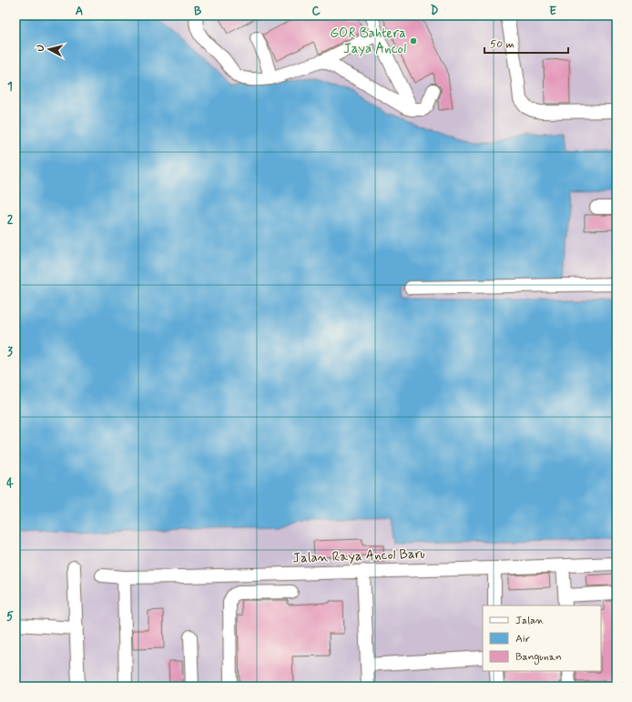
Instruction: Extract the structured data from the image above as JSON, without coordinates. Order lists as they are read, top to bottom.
{
  "streets": {
    "lane": ["Jalan Raya Ancol Baru"]
  },
  "places": ["GOR Bahtera Jaya Ancol"],
  "legend": ["Jalan", "Air", "Bangunan"],
  "scale_bar": "50 m",
  "north": "left",
  "grid": {
    "columns": [
      "A",
      "B",
      "C",
      "D",
      "E"
    ],
    "rows": [
      "1",
      "2",
      "3",
      "4",
      "5"
    ]
  }
}
